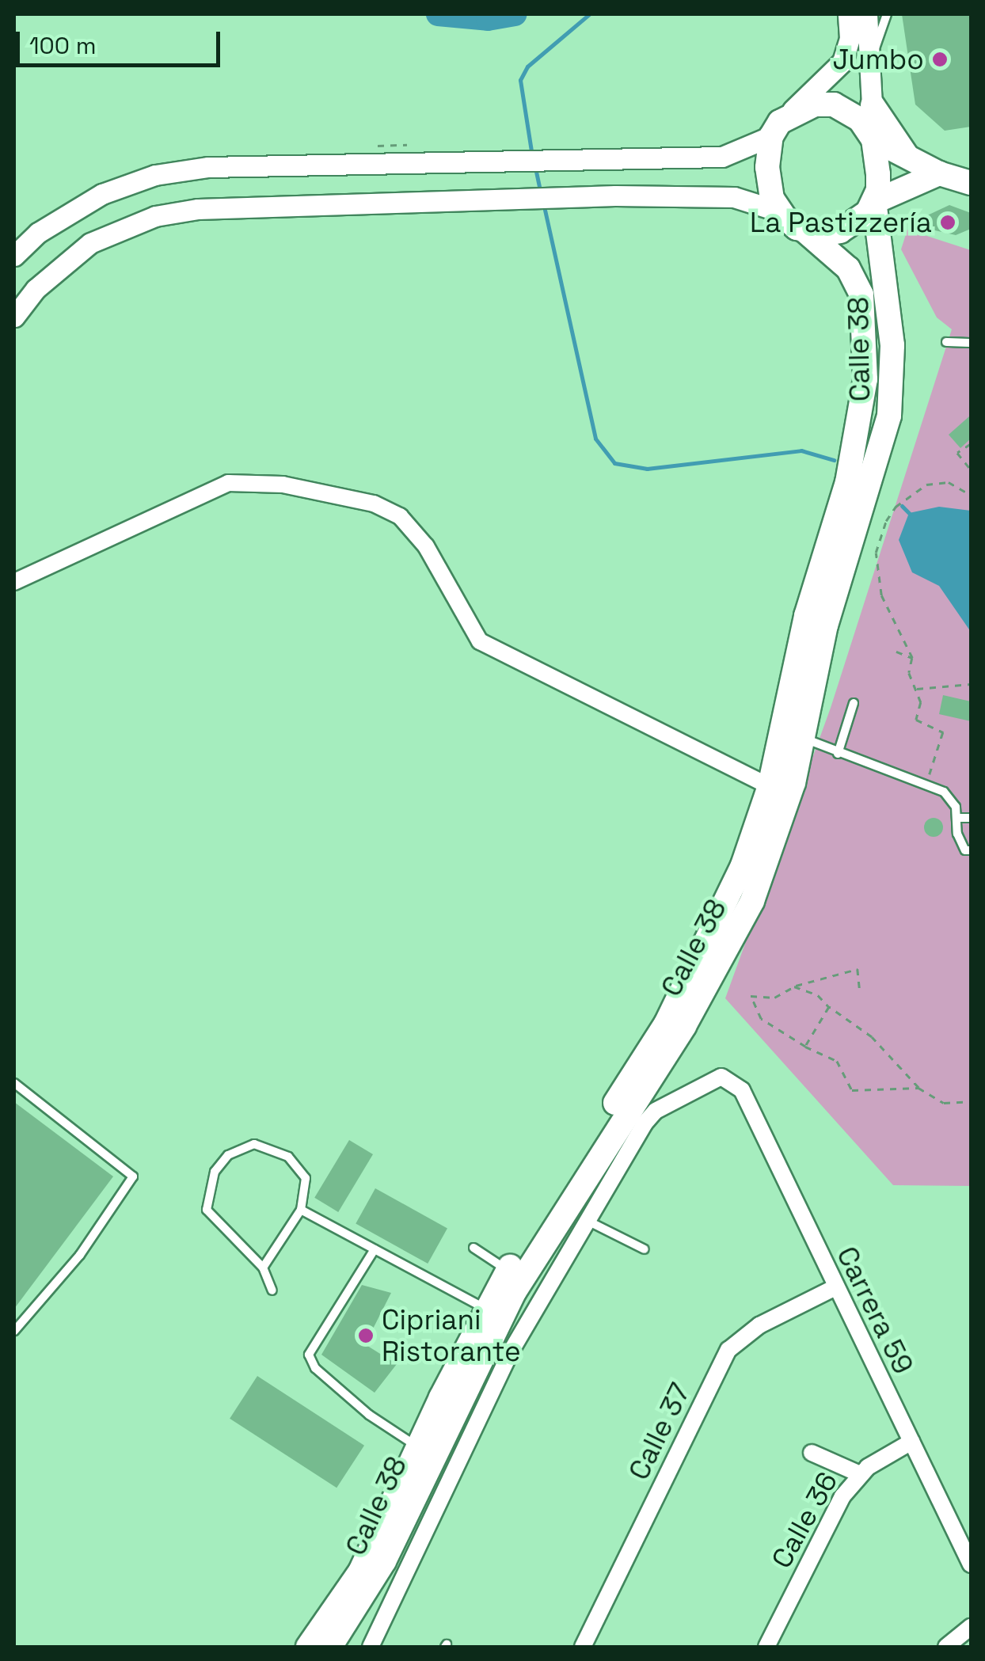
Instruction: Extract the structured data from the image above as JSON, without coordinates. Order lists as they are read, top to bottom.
{
  "streets": {
    "main road": ["Calle 38"],
    "street": ["Carrera 59", "Calle 37", "Calle 36"]
  },
  "crossings": [
    ["Calle 38", "Carrera 59"],
    ["Carrera 59", "Calle 37"],
    ["Carrera 59", "Calle 36"]
  ],
  "places": ["Jumbo", "La Pastizzería", "Cipriani Ristorante"],
  "scale_bar": "100 m"
}
